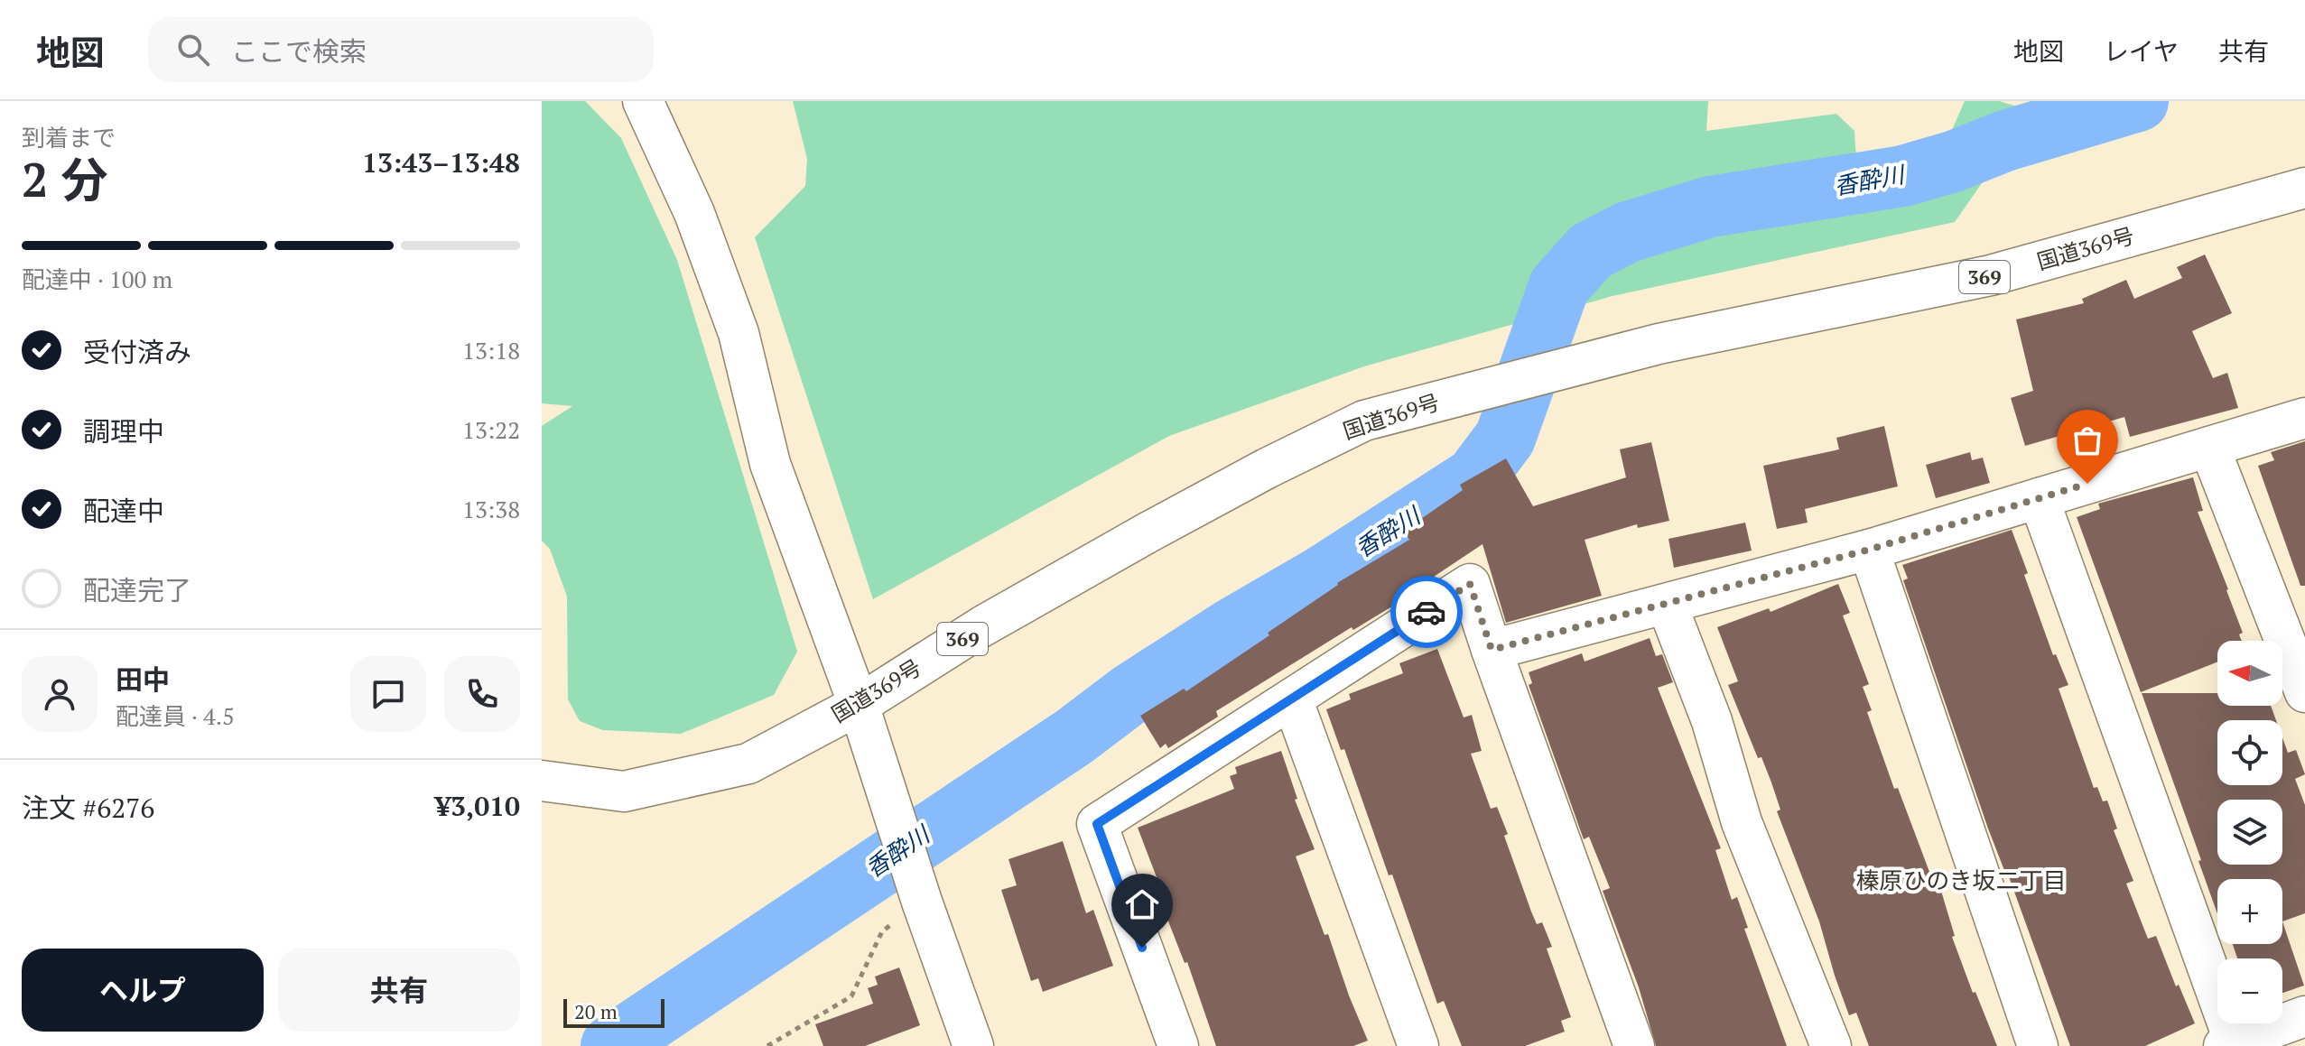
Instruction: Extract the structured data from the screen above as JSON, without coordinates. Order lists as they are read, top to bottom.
{
  "streets": {
    "main road": ["国道369号", "369"]
  },
  "districts": ["榛原ひのき坂二丁目"],
  "water": ["香酔川"],
  "scale_bar": "20 m",
  "north": "left",
  "page": {
    "header": "地図",
    "search": "ここで検索",
    "nav": ["地図", "レイヤ", "共有"],
    "heading": ["2 分", "到着まで", "13:43–13:48"],
    "panel": [
      "田中",
      "配達員 · 4.5",
      "注文 #6276",
      "¥3,010"
    ],
    "bar": "配達中 · 100 m",
    "list": [
      ["受付済み", "13:18"],
      ["調理中", "13:22"],
      ["配達中", "13:38"],
      "配達完了"
    ],
    "map_buttons": ["+", "−"],
    "buttons": ["ヘルプ", "共有"],
    "scale": "20 m"
  }
}
